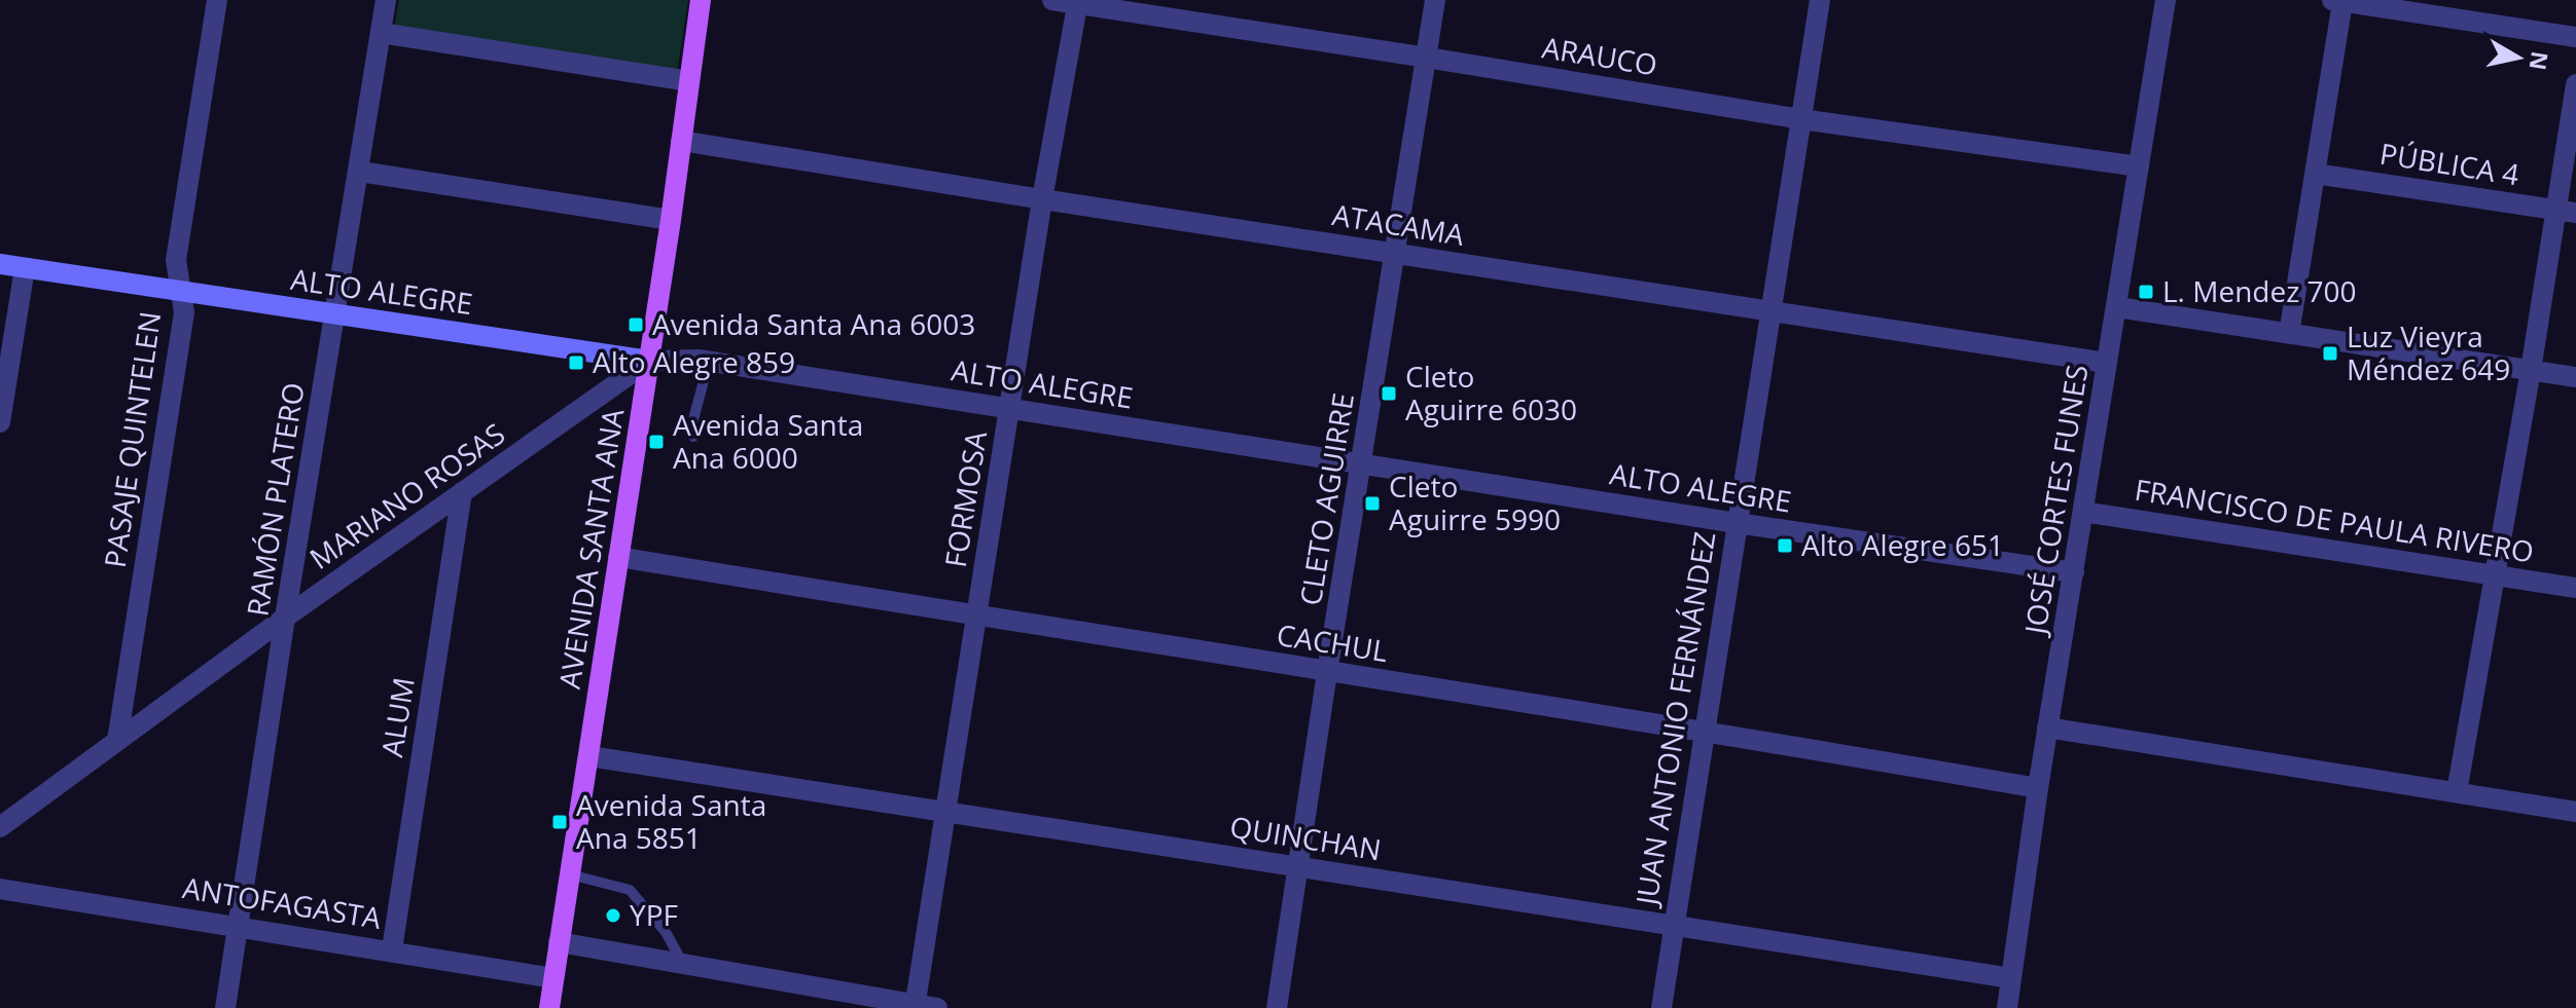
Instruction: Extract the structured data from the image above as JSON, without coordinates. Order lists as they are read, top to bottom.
{
  "streets": {
    "main road": ["ALTO ALEGRE", "AVENIDA SANTA ANA"],
    "street": [
      "ARAUCO",
      "PÚBLICA 4",
      "ATACAMA",
      "PASAJE QUINTELEN",
      "MARIANO ROSAS",
      "RAMÓN PLATERO",
      "FORMOSA",
      "CLETO AGUIRRE",
      "JOSÉ CORTES FUNES",
      "FRANCISCO DE PAULA RIVERO",
      "CACHUL",
      "ALUM",
      "JUAN ANTONIO FERNÁNDEZ",
      "QUINCHAN",
      "ANTOFAGASTA"
    ]
  },
  "crossings": [
    ["ARAUCO", "FORMOSA"],
    ["ARAUCO", "CLETO AGUIRRE"],
    ["ARAUCO", "JOSÉ CORTES FUNES"],
    ["ARAUCO", "JUAN ANTONIO FERNÁNDEZ"],
    ["ATACAMA", "FORMOSA"],
    ["ATACAMA", "CLETO AGUIRRE"],
    ["ATACAMA", "JOSÉ CORTES FUNES"],
    ["ATACAMA", "AVENIDA SANTA ANA"],
    ["ATACAMA", "JUAN ANTONIO FERNÁNDEZ"],
    ["ALTO ALEGRE", "PASAJE QUINTELEN"],
    ["ALTO ALEGRE", "MARIANO ROSAS"],
    ["ALTO ALEGRE", "RAMÓN PLATERO"],
    ["ALTO ALEGRE", "FORMOSA"],
    ["ALTO ALEGRE", "CLETO AGUIRRE"],
    ["ALTO ALEGRE", "JOSÉ CORTES FUNES"],
    ["ALTO ALEGRE", "AVENIDA SANTA ANA"],
    ["ALTO ALEGRE", "JUAN ANTONIO FERNÁNDEZ"],
    ["PASAJE QUINTELEN", "MARIANO ROSAS"],
    ["MARIANO ROSAS", "RAMÓN PLATERO"],
    ["MARIANO ROSAS", "AVENIDA SANTA ANA"],
    ["MARIANO ROSAS", "ALUM"],
    ["RAMÓN PLATERO", "ANTOFAGASTA"],
    ["FORMOSA", "CACHUL"],
    ["FORMOSA", "QUINCHAN"],
    ["CLETO AGUIRRE", "CACHUL"],
    ["CLETO AGUIRRE", "QUINCHAN"],
    ["JOSÉ CORTES FUNES", "FRANCISCO DE PAULA RIVERO"],
    ["JOSÉ CORTES FUNES", "CACHUL"],
    ["JOSÉ CORTES FUNES", "QUINCHAN"],
    ["AVENIDA SANTA ANA", "CACHUL"],
    ["AVENIDA SANTA ANA", "QUINCHAN"],
    ["AVENIDA SANTA ANA", "ANTOFAGASTA"],
    ["CACHUL", "JUAN ANTONIO FERNÁNDEZ"],
    ["ALUM", "ANTOFAGASTA"],
    ["JUAN ANTONIO FERNÁNDEZ", "QUINCHAN"]
  ],
  "places": {
    "transit": [
      "L. Mendez 700",
      "Avenida Santa Ana 6003",
      "Luz Vieyra Méndez 649",
      "Alto Alegre 859",
      "Cleto Aguirre 6030",
      "Avenida Santa Ana 6000",
      "Cleto Aguirre 5990",
      "Alto Alegre 651",
      "Avenida Santa Ana 5851"
    ],
    "other": ["YPF"]
  },
  "north": "right"
}
